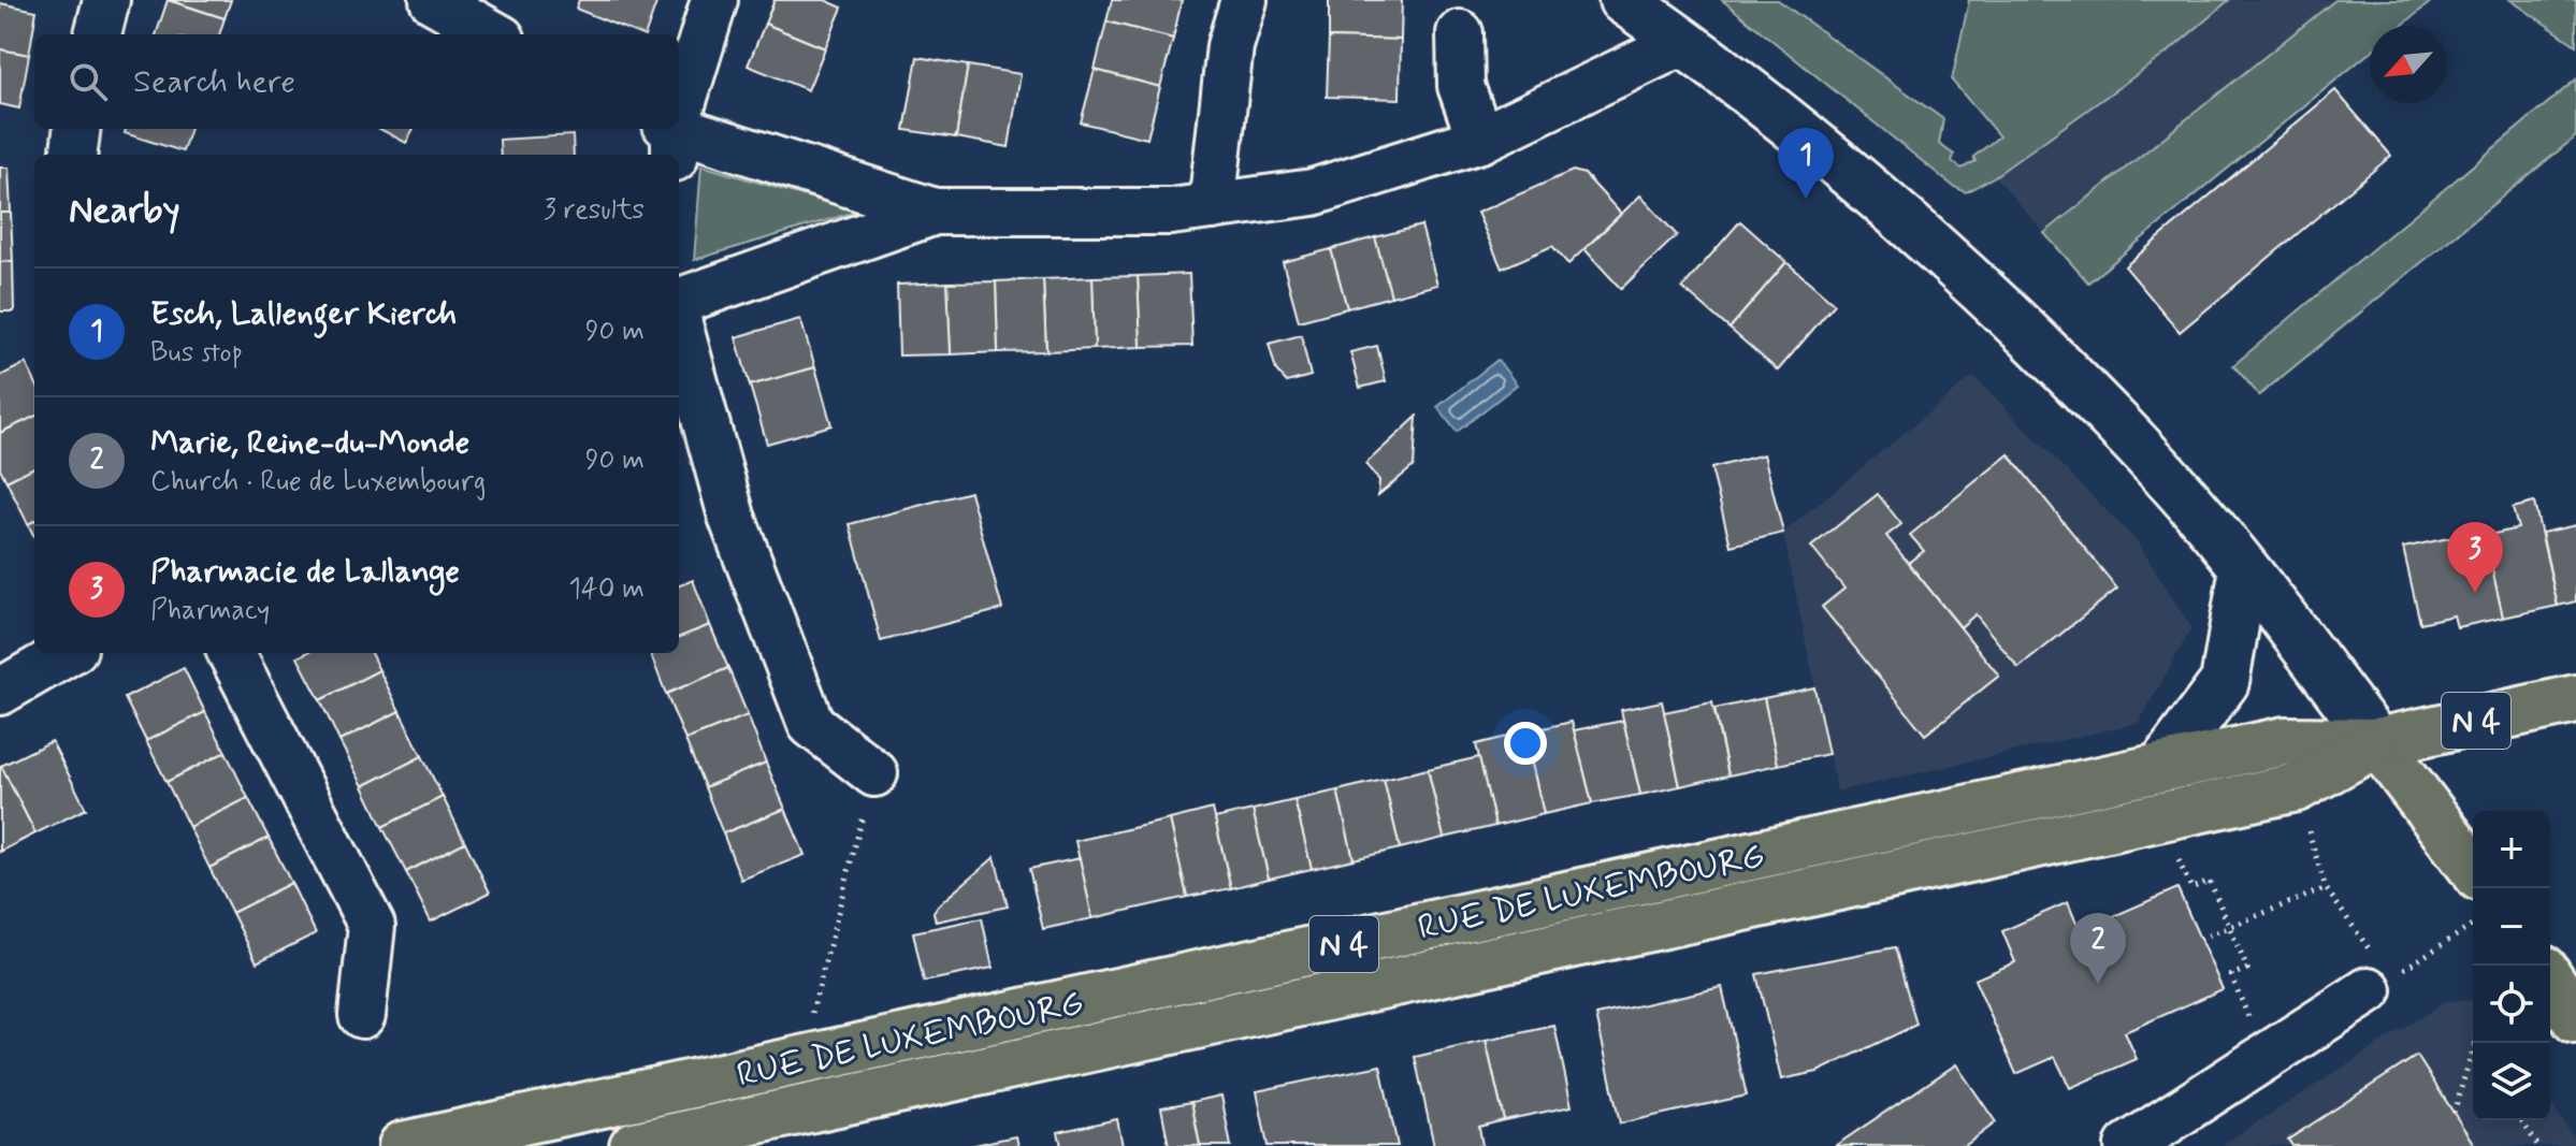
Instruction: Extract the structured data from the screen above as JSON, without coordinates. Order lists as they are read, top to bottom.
{
  "streets": {
    "main road": ["N 4", "RUE DE LUXEMBOURG"]
  },
  "north": "bottom left",
  "page": {
    "search": "Search here",
    "pins": ["1", "3", "2"],
    "heading": ["Nearby", "3 results"],
    "list": [
      {
        "mark": "1",
        "name": "Esch, Lallenger Kierch",
        "note": "Bus stop",
        "value": "90 m"
      },
      {
        "mark": "2",
        "name": "Marie, Reine-du-Monde",
        "note": "Church · Rue de Luxembourg",
        "value": "90 m"
      },
      {
        "mark": "3",
        "name": "Pharmacie de Lallange",
        "note": "Pharmacy",
        "value": "140 m"
      }
    ],
    "map_buttons": ["+", "−"]
  }
}
